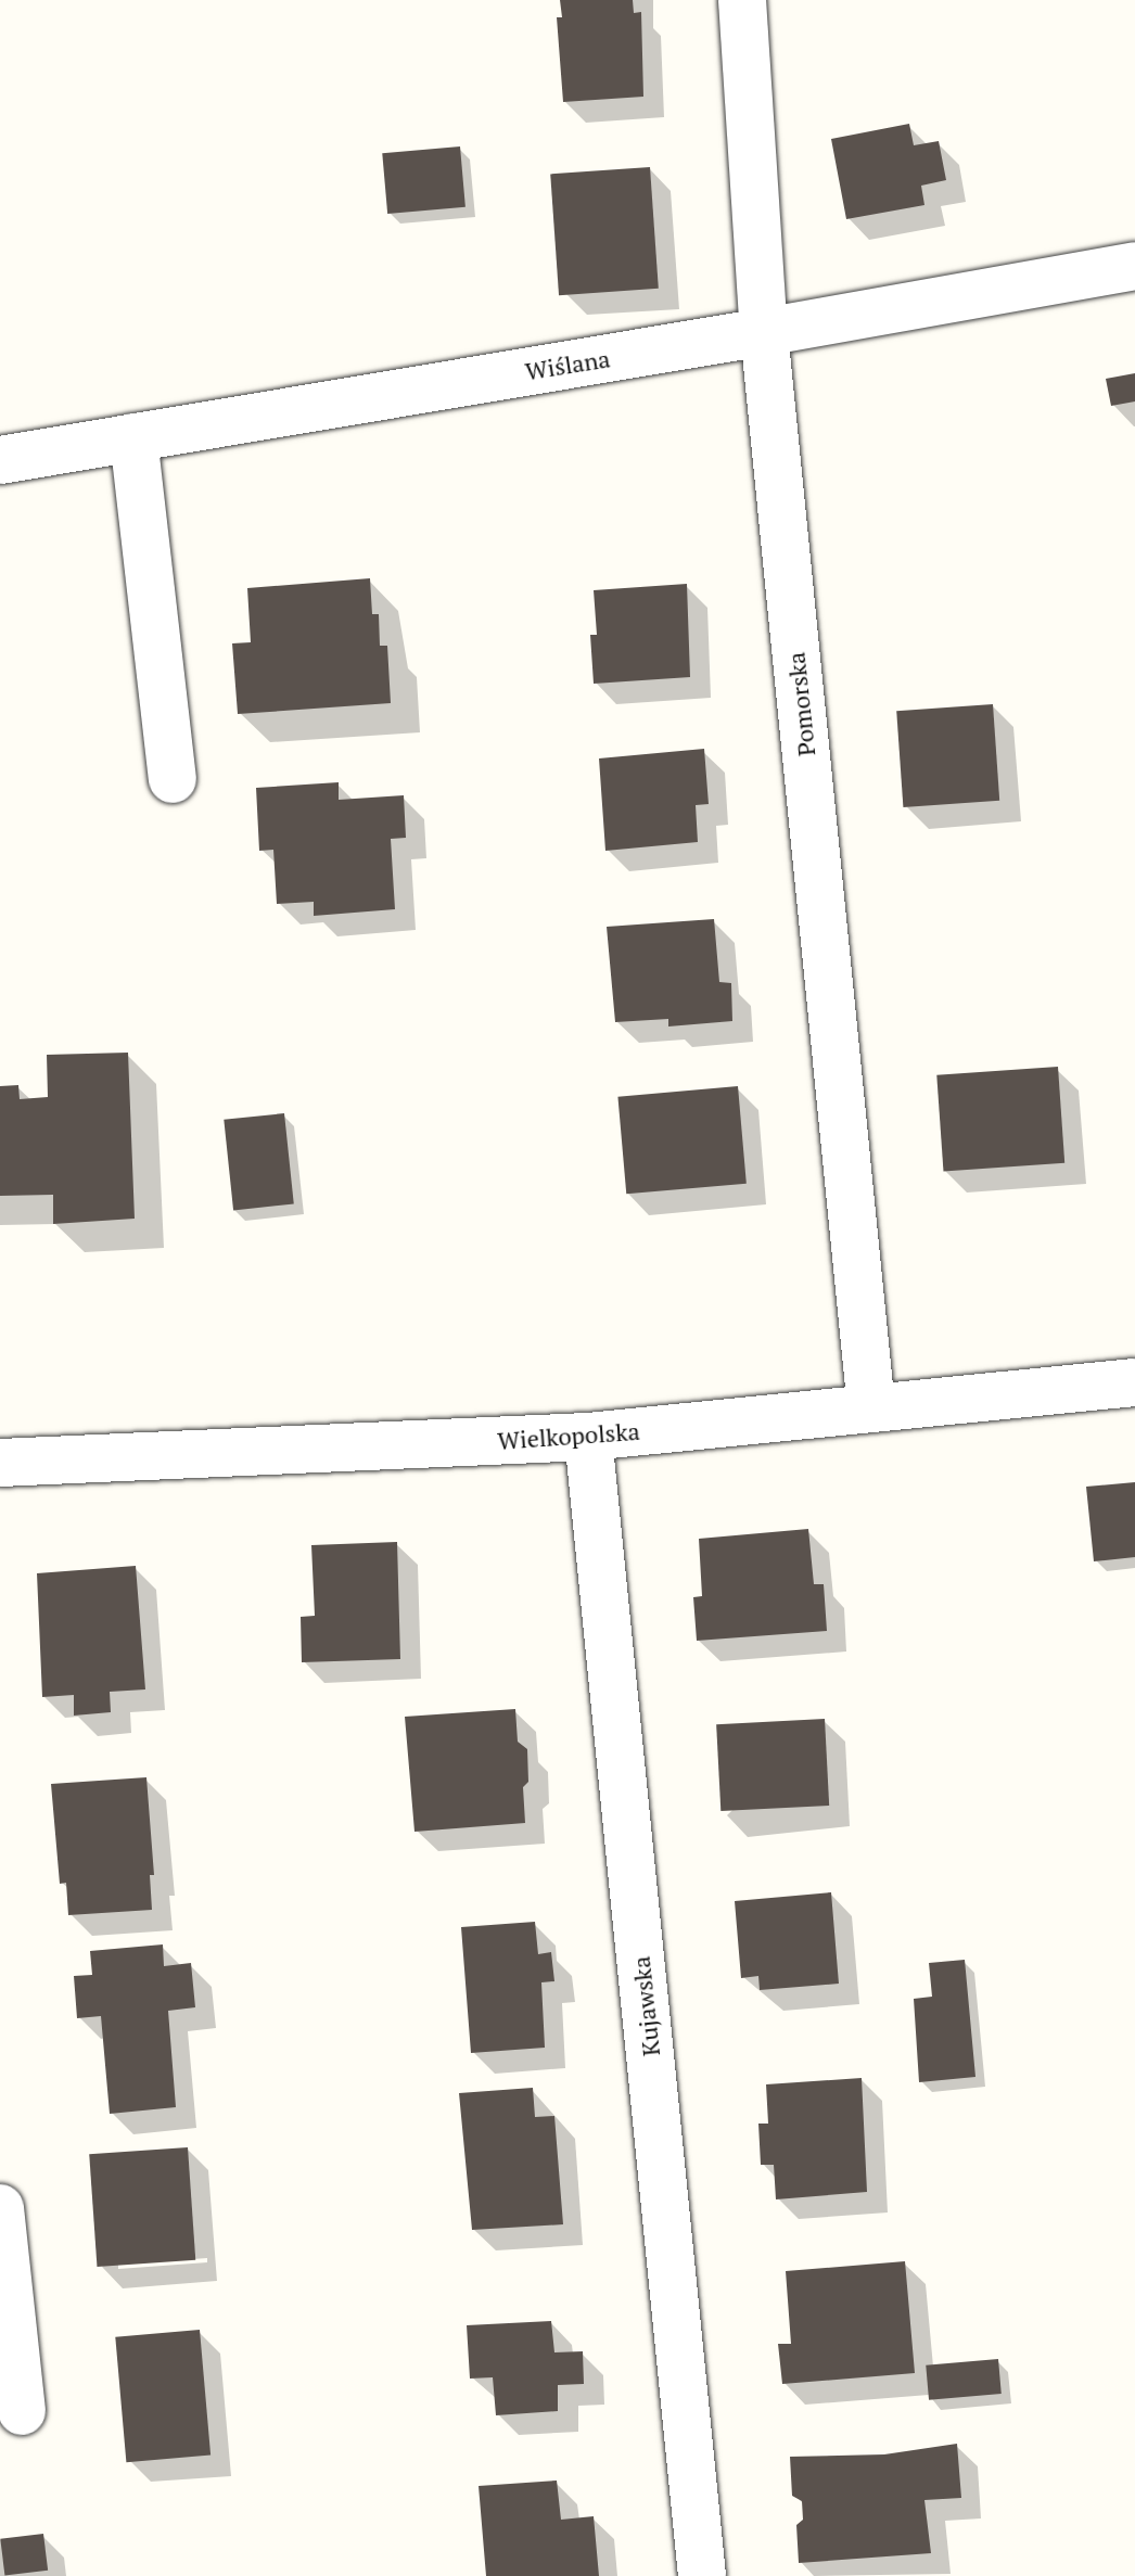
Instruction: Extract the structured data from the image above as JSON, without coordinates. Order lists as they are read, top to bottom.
{
  "streets": {
    "street": [
      "Wiślana",
      "Pomorska",
      "Wielkopolska",
      "Kujawska"
    ]
  },
  "crossings": [
    ["Wiślana", "Pomorska"],
    ["Pomorska", "Wielkopolska"],
    ["Wielkopolska", "Kujawska"]
  ]
}
